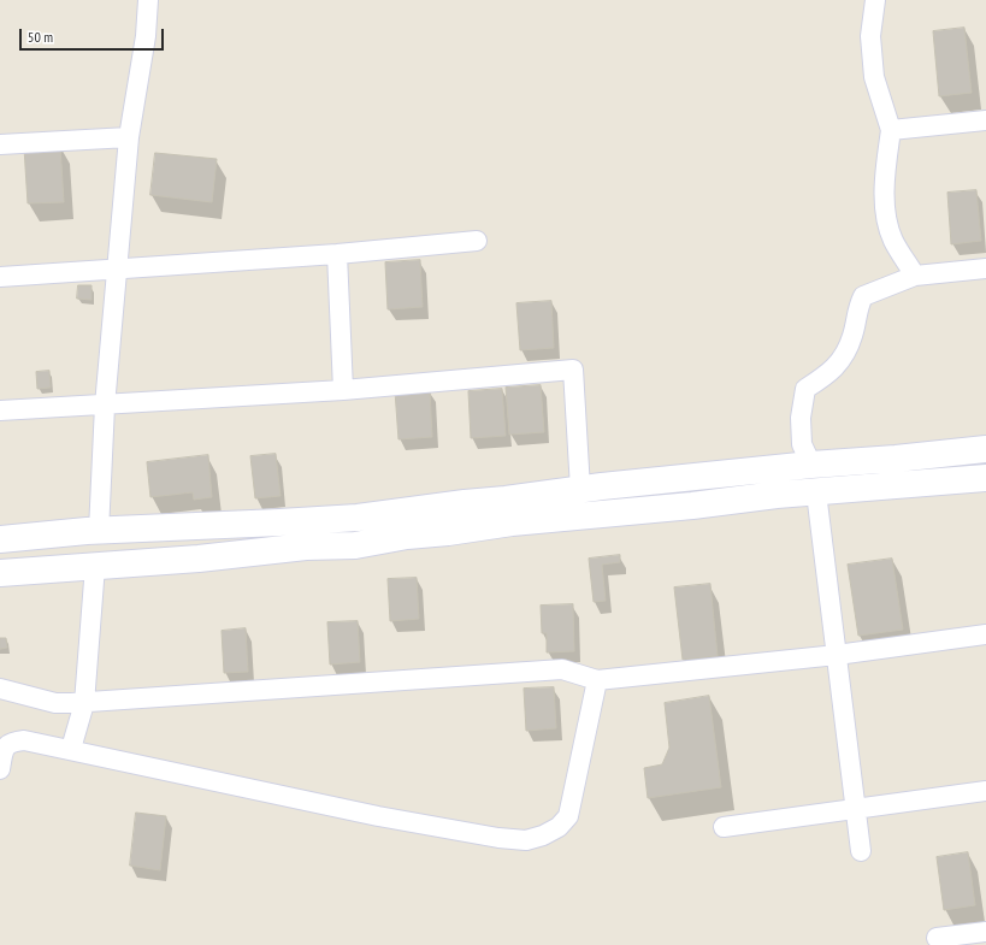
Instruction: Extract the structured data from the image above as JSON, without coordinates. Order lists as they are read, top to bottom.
{
  "scale_bar": "50 m"
}
